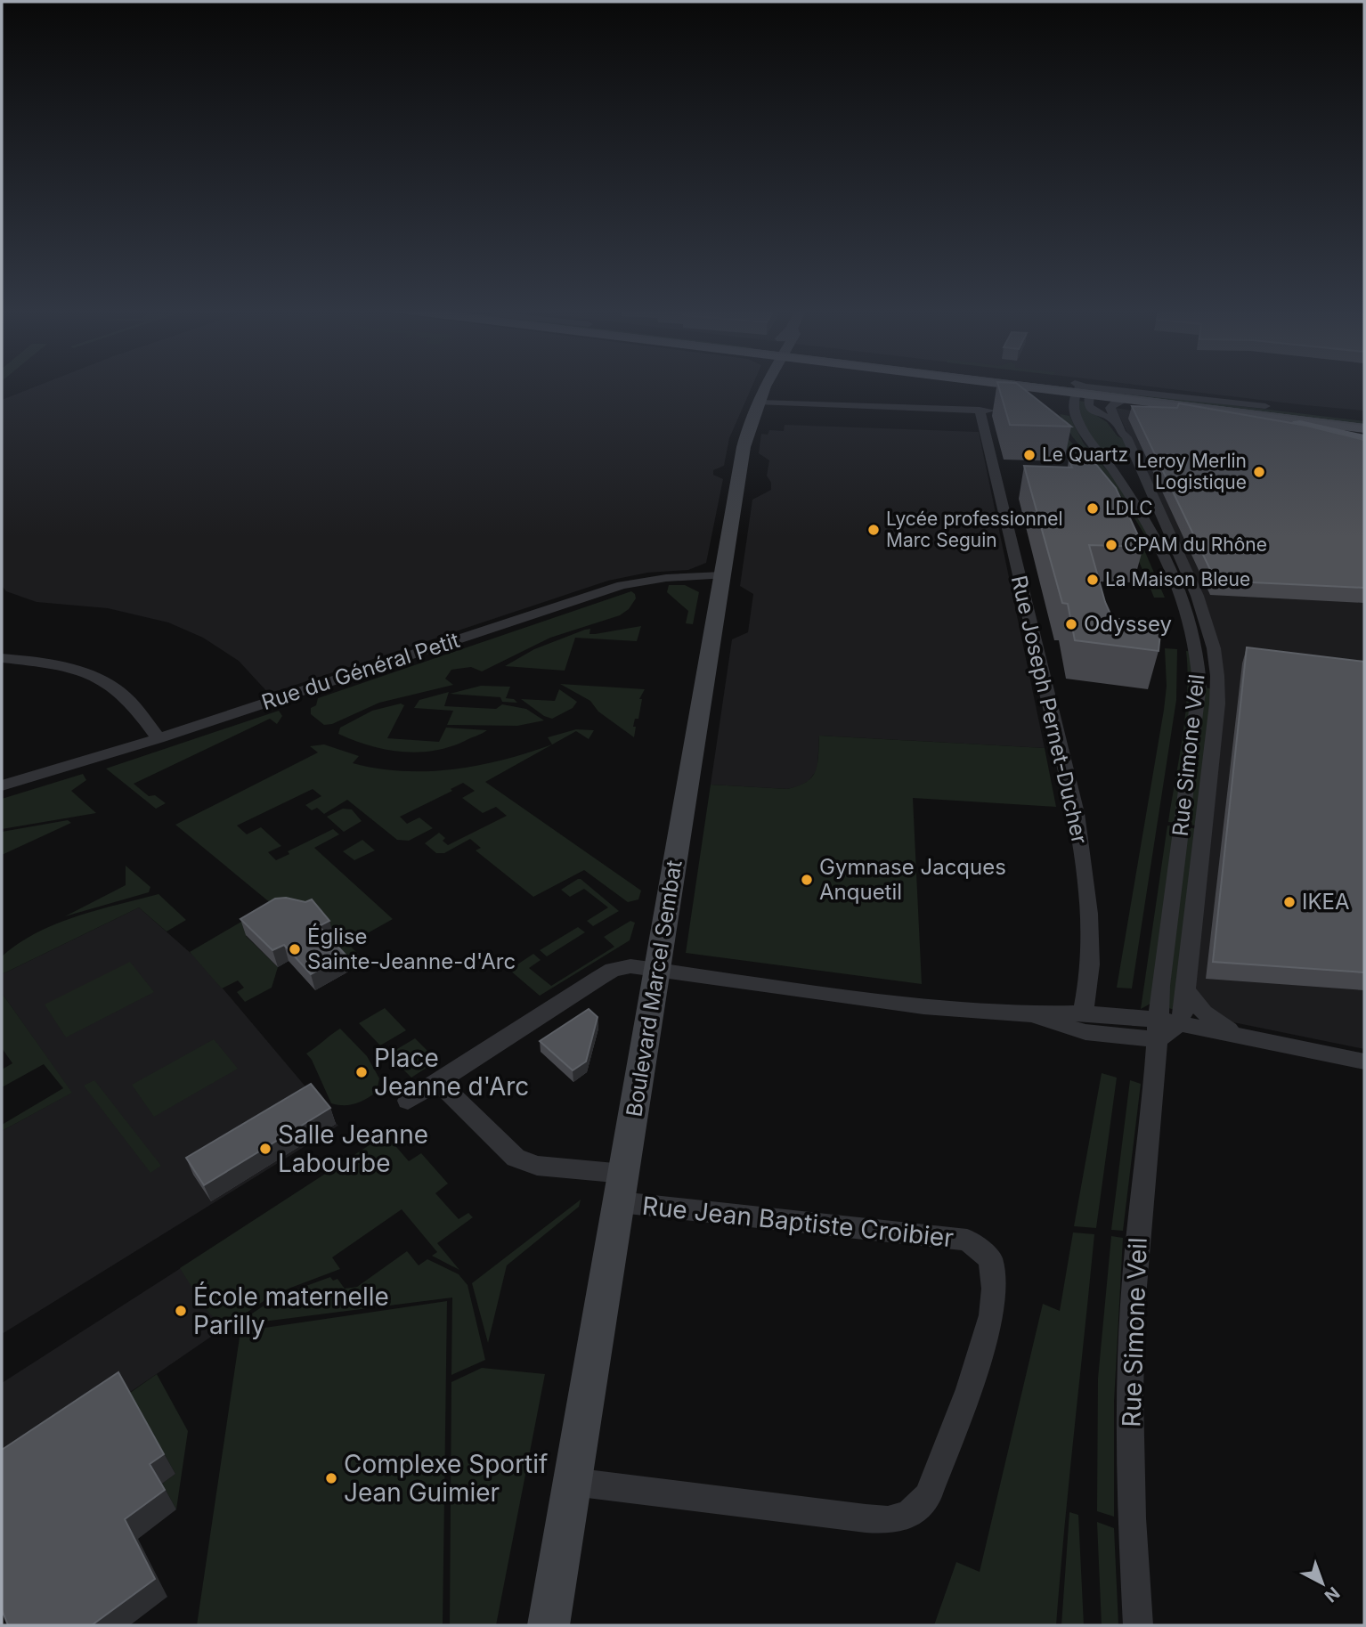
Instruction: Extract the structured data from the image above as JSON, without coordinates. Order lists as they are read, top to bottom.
{
  "streets": {
    "street": [
      "Rue du Général Petit",
      "Rue Joseph Pernet-Ducher",
      "Rue Simone Veil",
      "Boulevard Marcel Sembat",
      "Rue Jean Baptiste Croibier"
    ]
  },
  "crossings": [
    ["Rue du Général Petit", "Boulevard Marcel Sembat"],
    ["Boulevard Marcel Sembat", "Rue Jean Baptiste Croibier"]
  ],
  "places": [
    "Le Quartz",
    "Leroy Merlin Logistique",
    "LDLC",
    "Lycée professionnel Marc Seguin",
    "CPAM du Rhône",
    "La Maison Bleue",
    "Odyssey",
    "Gymnase Jacques Anquetil",
    "IKEA",
    "Église Sainte-Jeanne-d'Arc",
    "Place Jeanne d'Arc",
    "Salle Jeanne Labourbe",
    "École maternelle Parilly",
    "Complexe Sportif Jean Guimier"
  ],
  "north": "bottom right"
}
